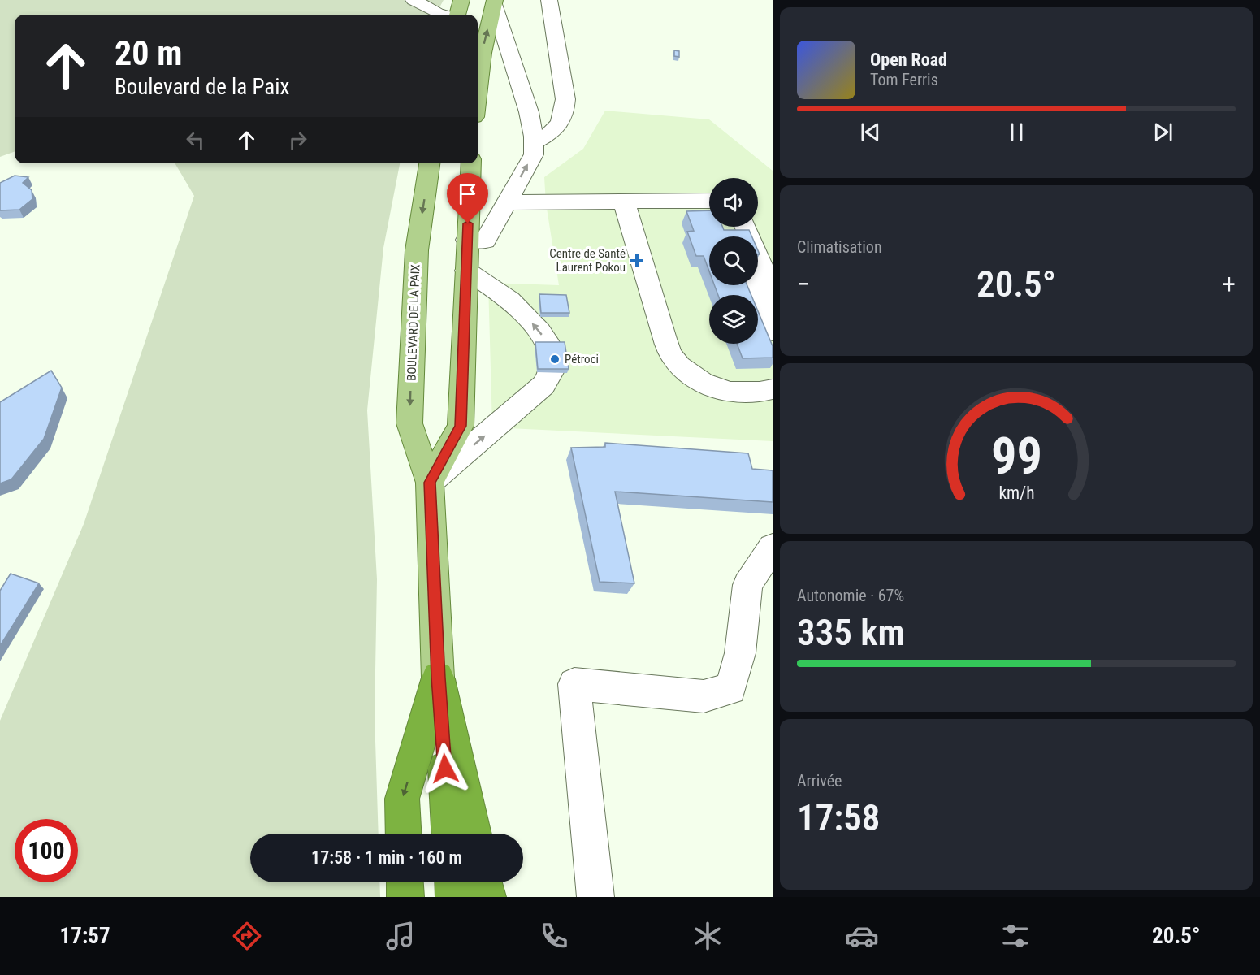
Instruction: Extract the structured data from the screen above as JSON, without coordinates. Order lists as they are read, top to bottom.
{
  "streets": {
    "main road": ["BOULEVARD DE LA PAIX"]
  },
  "places": {
    "health": ["Centre de Santé Laurent Pokou"],
    "other": ["Pétroci"]
  },
  "page": {
    "turn": ["20 m", "Boulevard de la Paix"],
    "song": ["Open Road", "Tom Ferris"],
    "tile": [
      "Climatisation",
      ["Autonomie · 67%", "335 km"],
      ["Arrivée", "17:58"]
    ],
    "heat": ["−", "20.5°", "+"],
    "limit": "100",
    "trip": "17:58 · 1 min · 160 m",
    "tabs": ["17:57", "20.5°"],
    "gauge": ["99", "km/h"]
  }
}
